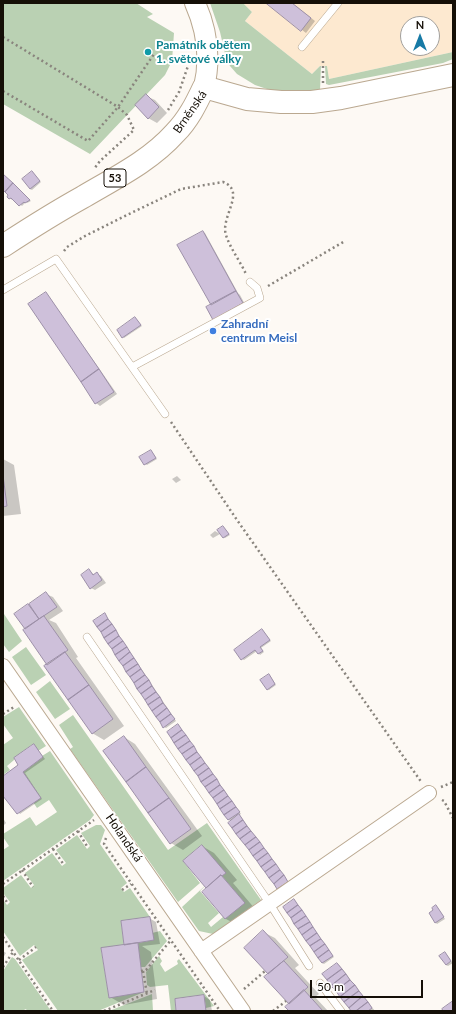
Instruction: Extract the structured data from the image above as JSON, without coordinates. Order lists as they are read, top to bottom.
{
  "streets": {
    "main road": ["Brněnská", "53"],
    "street": ["Holandská"]
  },
  "places": ["Památník obětem 1. světové války", "Zahradní centrum Meisl"],
  "scale_bar": "50 m",
  "north": "top"
}
